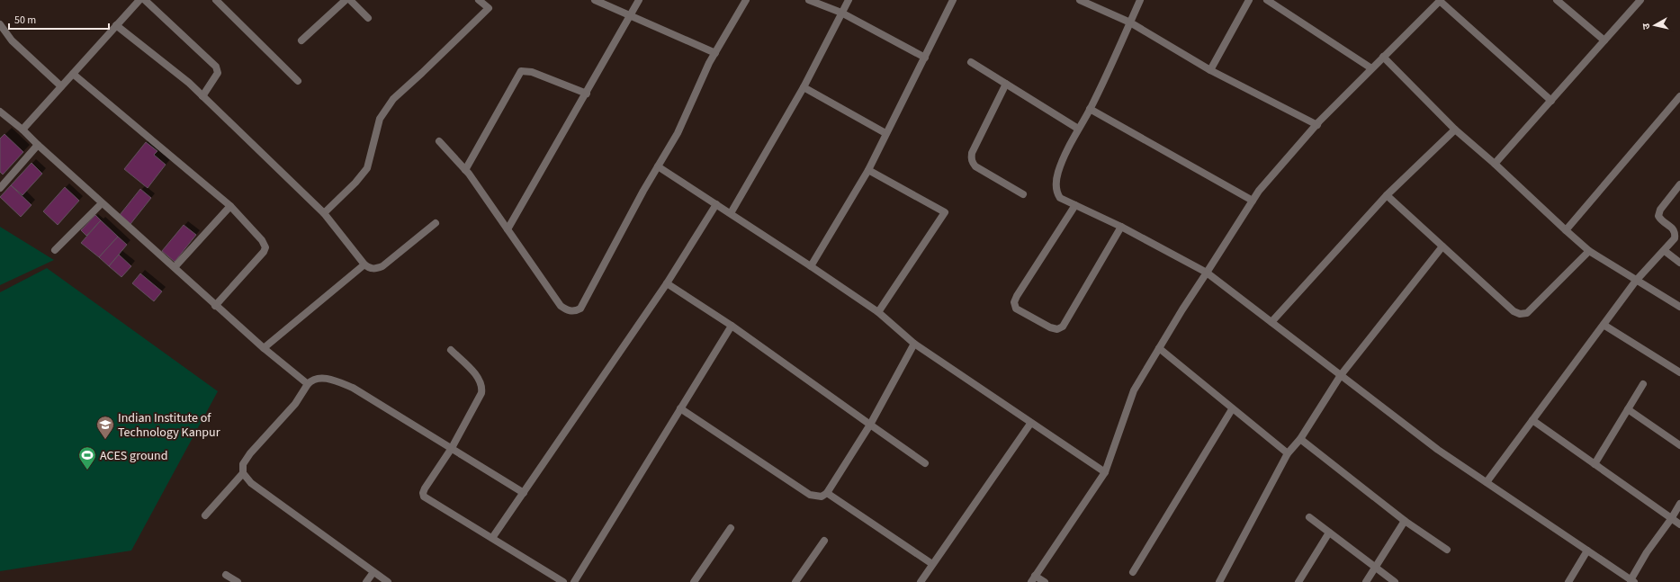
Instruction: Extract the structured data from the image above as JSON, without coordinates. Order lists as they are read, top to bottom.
{
  "places": {
    "school or university": ["Indian Institute of Technology Kanpur"],
    "sports": ["ACES ground"]
  },
  "scale_bar": "50 m",
  "north": "left"
}
